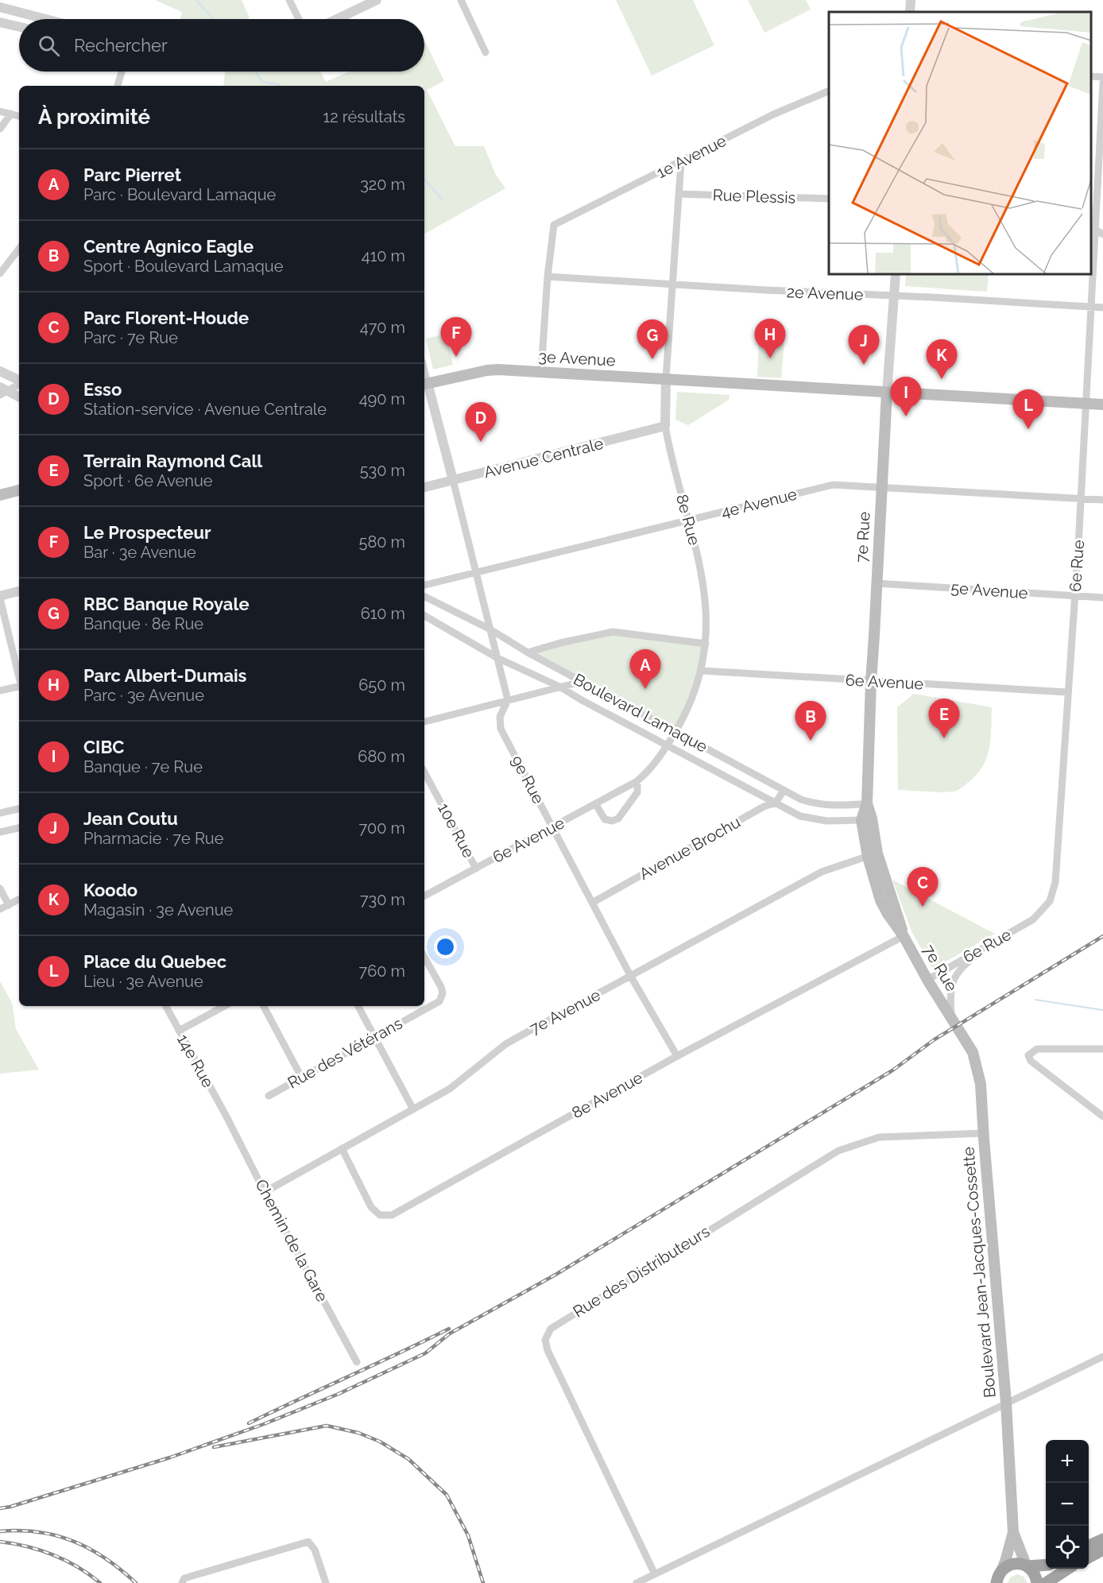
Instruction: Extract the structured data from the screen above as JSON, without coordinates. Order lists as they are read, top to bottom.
{
  "streets": {
    "main road": ["3e Avenue", "7e Rue", "Boulevard Jean-Jacques-Cossette"],
    "street": [
      "1e Avenue",
      "Rue Plessis",
      "2e Avenue",
      "Avenue Centrale",
      "4e Avenue",
      "8e Rue",
      "6e Rue",
      "5e Avenue",
      "6e Avenue",
      "Boulevard Lamaque",
      "9e Rue",
      "10e Rue",
      "Avenue Brochu",
      "7e Avenue",
      "Rue des Vétérans",
      "14e Rue",
      "8e Avenue",
      "Chemin de la Gare",
      "Rue des Distributeurs"
    ]
  },
  "crossings": [
    ["1e Avenue", "2e Avenue"],
    ["1e Avenue", "8e Rue"],
    ["Rue Plessis", "8e Rue"],
    ["2e Avenue", "8e Rue"],
    ["2e Avenue", "7e Rue"],
    ["2e Avenue", "6e Rue"],
    ["3e Avenue", "8e Rue"],
    ["3e Avenue", "7e Rue"],
    ["3e Avenue", "6e Rue"],
    ["Avenue Centrale", "8e Rue"],
    ["4e Avenue", "8e Rue"],
    ["4e Avenue", "7e Rue"],
    ["4e Avenue", "6e Rue"],
    ["8e Rue", "6e Avenue"],
    ["8e Rue", "Boulevard Lamaque"],
    ["7e Rue", "6e Rue"],
    ["7e Rue", "5e Avenue"],
    ["7e Rue", "6e Avenue"],
    ["7e Rue", "Boulevard Lamaque"],
    ["7e Rue", "7e Avenue"],
    ["7e Rue", "8e Avenue"],
    ["7e Rue", "Boulevard Jean-Jacques-Cossette"],
    ["6e Rue", "5e Avenue"],
    ["6e Rue", "6e Avenue"],
    ["6e Avenue", "9e Rue"],
    ["6e Avenue", "10e Rue"],
    ["Boulevard Lamaque", "Avenue Brochu"],
    ["9e Rue", "Avenue Brochu"],
    ["9e Rue", "7e Avenue"],
    ["9e Rue", "8e Avenue"],
    ["7e Avenue", "8e Avenue"],
    ["7e Avenue", "Chemin de la Gare"],
    ["14e Rue", "Chemin de la Gare"],
    ["Rue des Distributeurs", "Boulevard Jean-Jacques-Cossette"]
  ],
  "page": {
    "search": "Rechercher",
    "heading": ["À proximité", "12 résultats"],
    "list": [
      {
        "mark": "A",
        "name": "Parc Pierret",
        "note": "Parc · Boulevard Lamaque",
        "value": "320 m"
      },
      {
        "mark": "B",
        "name": "Centre Agnico Eagle",
        "note": "Sport · Boulevard Lamaque",
        "value": "410 m"
      },
      {
        "mark": "C",
        "name": "Parc Florent-Houde",
        "note": "Parc · 7e Rue",
        "value": "470 m"
      },
      {
        "mark": "D",
        "name": "Esso",
        "note": "Station-service · Avenue Centrale",
        "value": "490 m"
      },
      {
        "mark": "E",
        "name": "Terrain Raymond Call",
        "note": "Sport · 6e Avenue",
        "value": "530 m"
      },
      {
        "mark": "F",
        "name": "Le Prospecteur",
        "note": "Bar · 3e Avenue",
        "value": "580 m"
      },
      {
        "mark": "G",
        "name": "RBC Banque Royale",
        "note": "Banque · 8e Rue",
        "value": "610 m"
      },
      {
        "mark": "H",
        "name": "Parc Albert-Dumais",
        "note": "Parc · 3e Avenue",
        "value": "650 m"
      },
      {
        "mark": "I",
        "name": "CIBC",
        "note": "Banque · 7e Rue",
        "value": "680 m"
      },
      {
        "mark": "J",
        "name": "Jean Coutu",
        "note": "Pharmacie · 7e Rue",
        "value": "700 m"
      },
      {
        "mark": "K",
        "name": "Koodo",
        "note": "Magasin · 3e Avenue",
        "value": "730 m"
      },
      {
        "mark": "L",
        "name": "Place du Quebec",
        "note": "Lieu · 3e Avenue",
        "value": "760 m"
      }
    ],
    "pins": [
      "F",
      "H",
      "G",
      "J",
      "K",
      "I",
      "L",
      "D",
      "A",
      "E",
      "B",
      "C"
    ],
    "map_buttons": ["+", "−"]
  }
}
